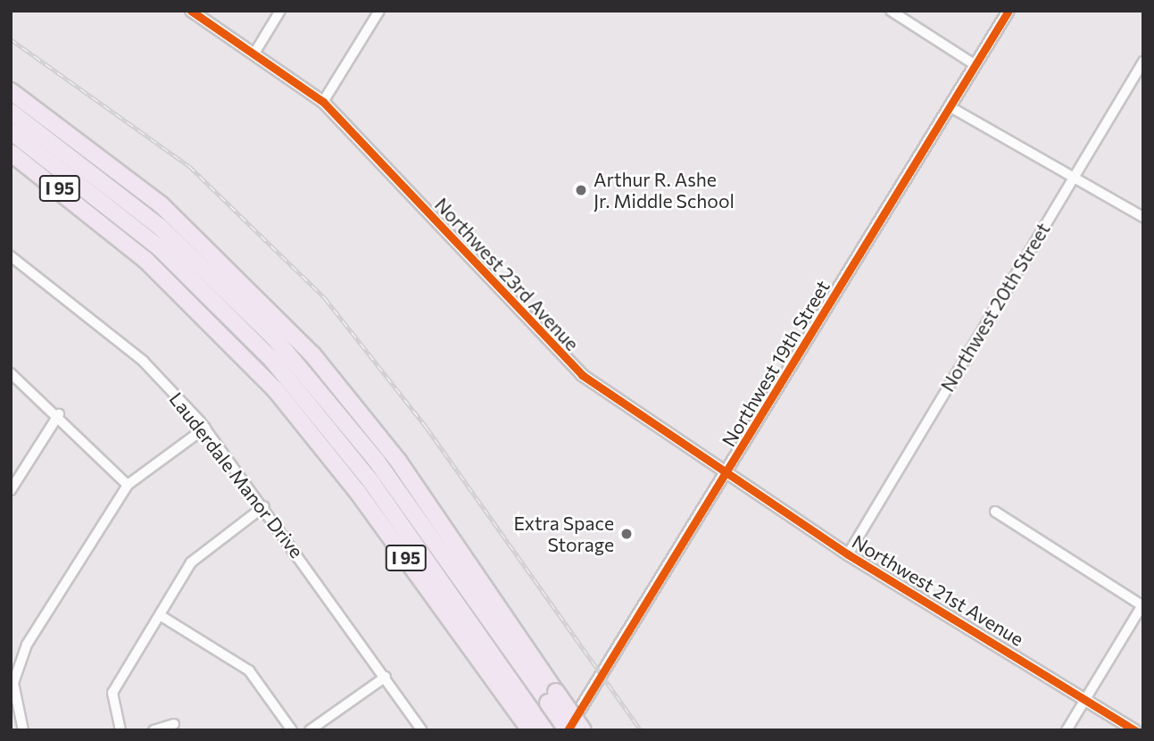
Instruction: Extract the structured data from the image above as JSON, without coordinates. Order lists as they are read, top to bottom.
{
  "streets": {
    "highway": ["I 95"],
    "street": [
      "Northwest 23rd Avenue",
      "Northwest 20th Street",
      "Northwest 19th Street",
      "Lauderdale Manor Drive",
      "Northwest 21st Avenue"
    ]
  },
  "crossings": [
    ["Northwest 23rd Avenue", "Northwest 19th Street"],
    ["Northwest 23rd Avenue", "Northwest 21st Avenue"],
    ["Northwest 20th Street", "Northwest 21st Avenue"],
    ["Northwest 19th Street", "Northwest 21st Avenue"]
  ],
  "places": ["Arthur R. Ashe Jr. Middle School", "Extra Space Storage"]
}
